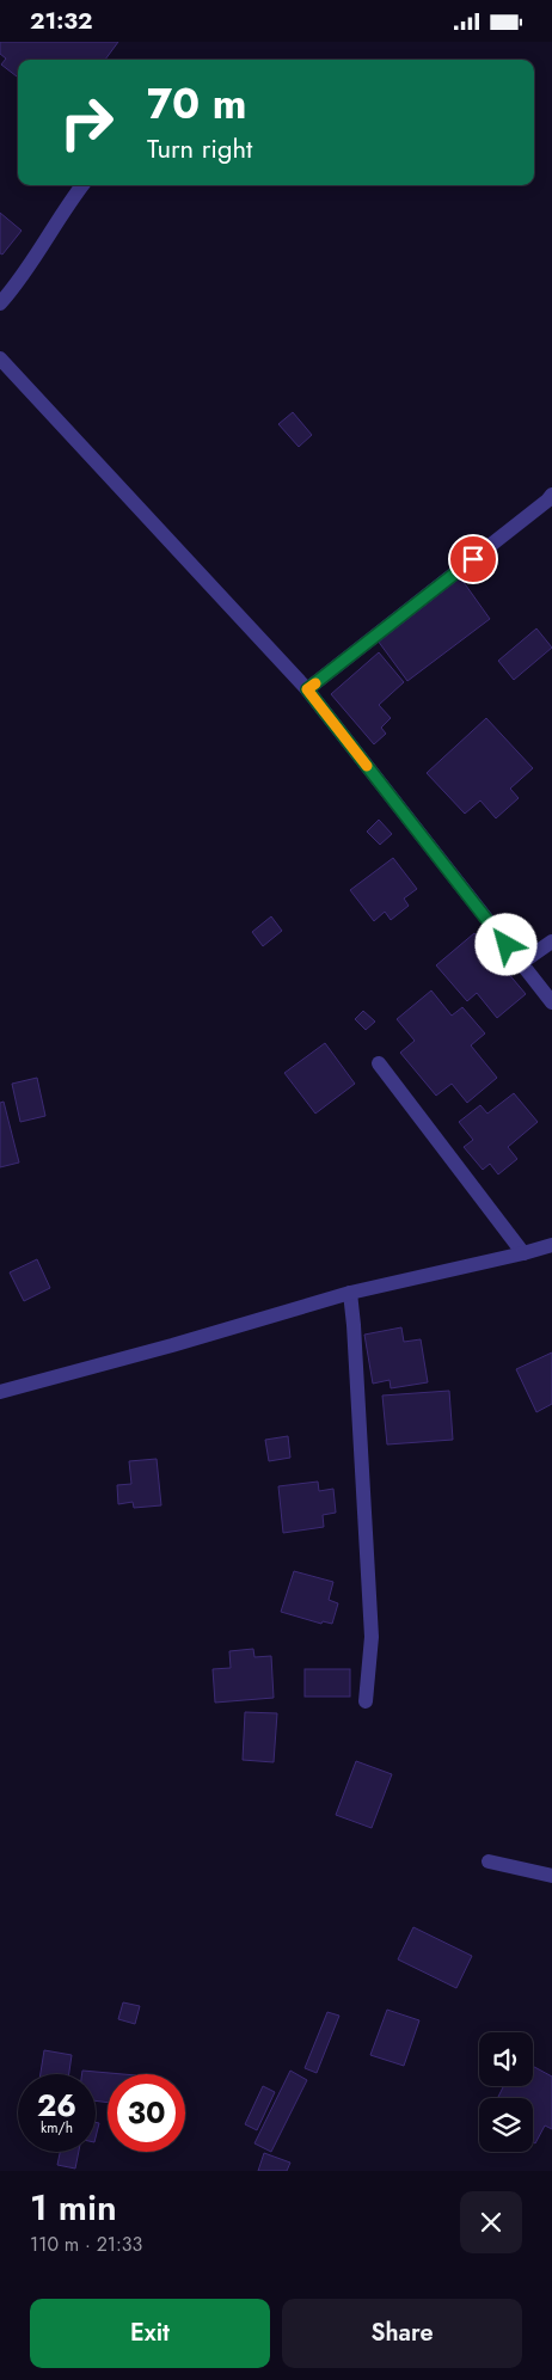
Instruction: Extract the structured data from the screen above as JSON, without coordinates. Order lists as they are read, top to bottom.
{
  "page": {
    "status": "21:32",
    "turn": ["70 m", "Turn right"],
    "speed": "26 km/h",
    "limit": "30",
    "heading": ["1 min", "110 m · 21:33"],
    "buttons": ["Exit", "Share"]
  }
}
